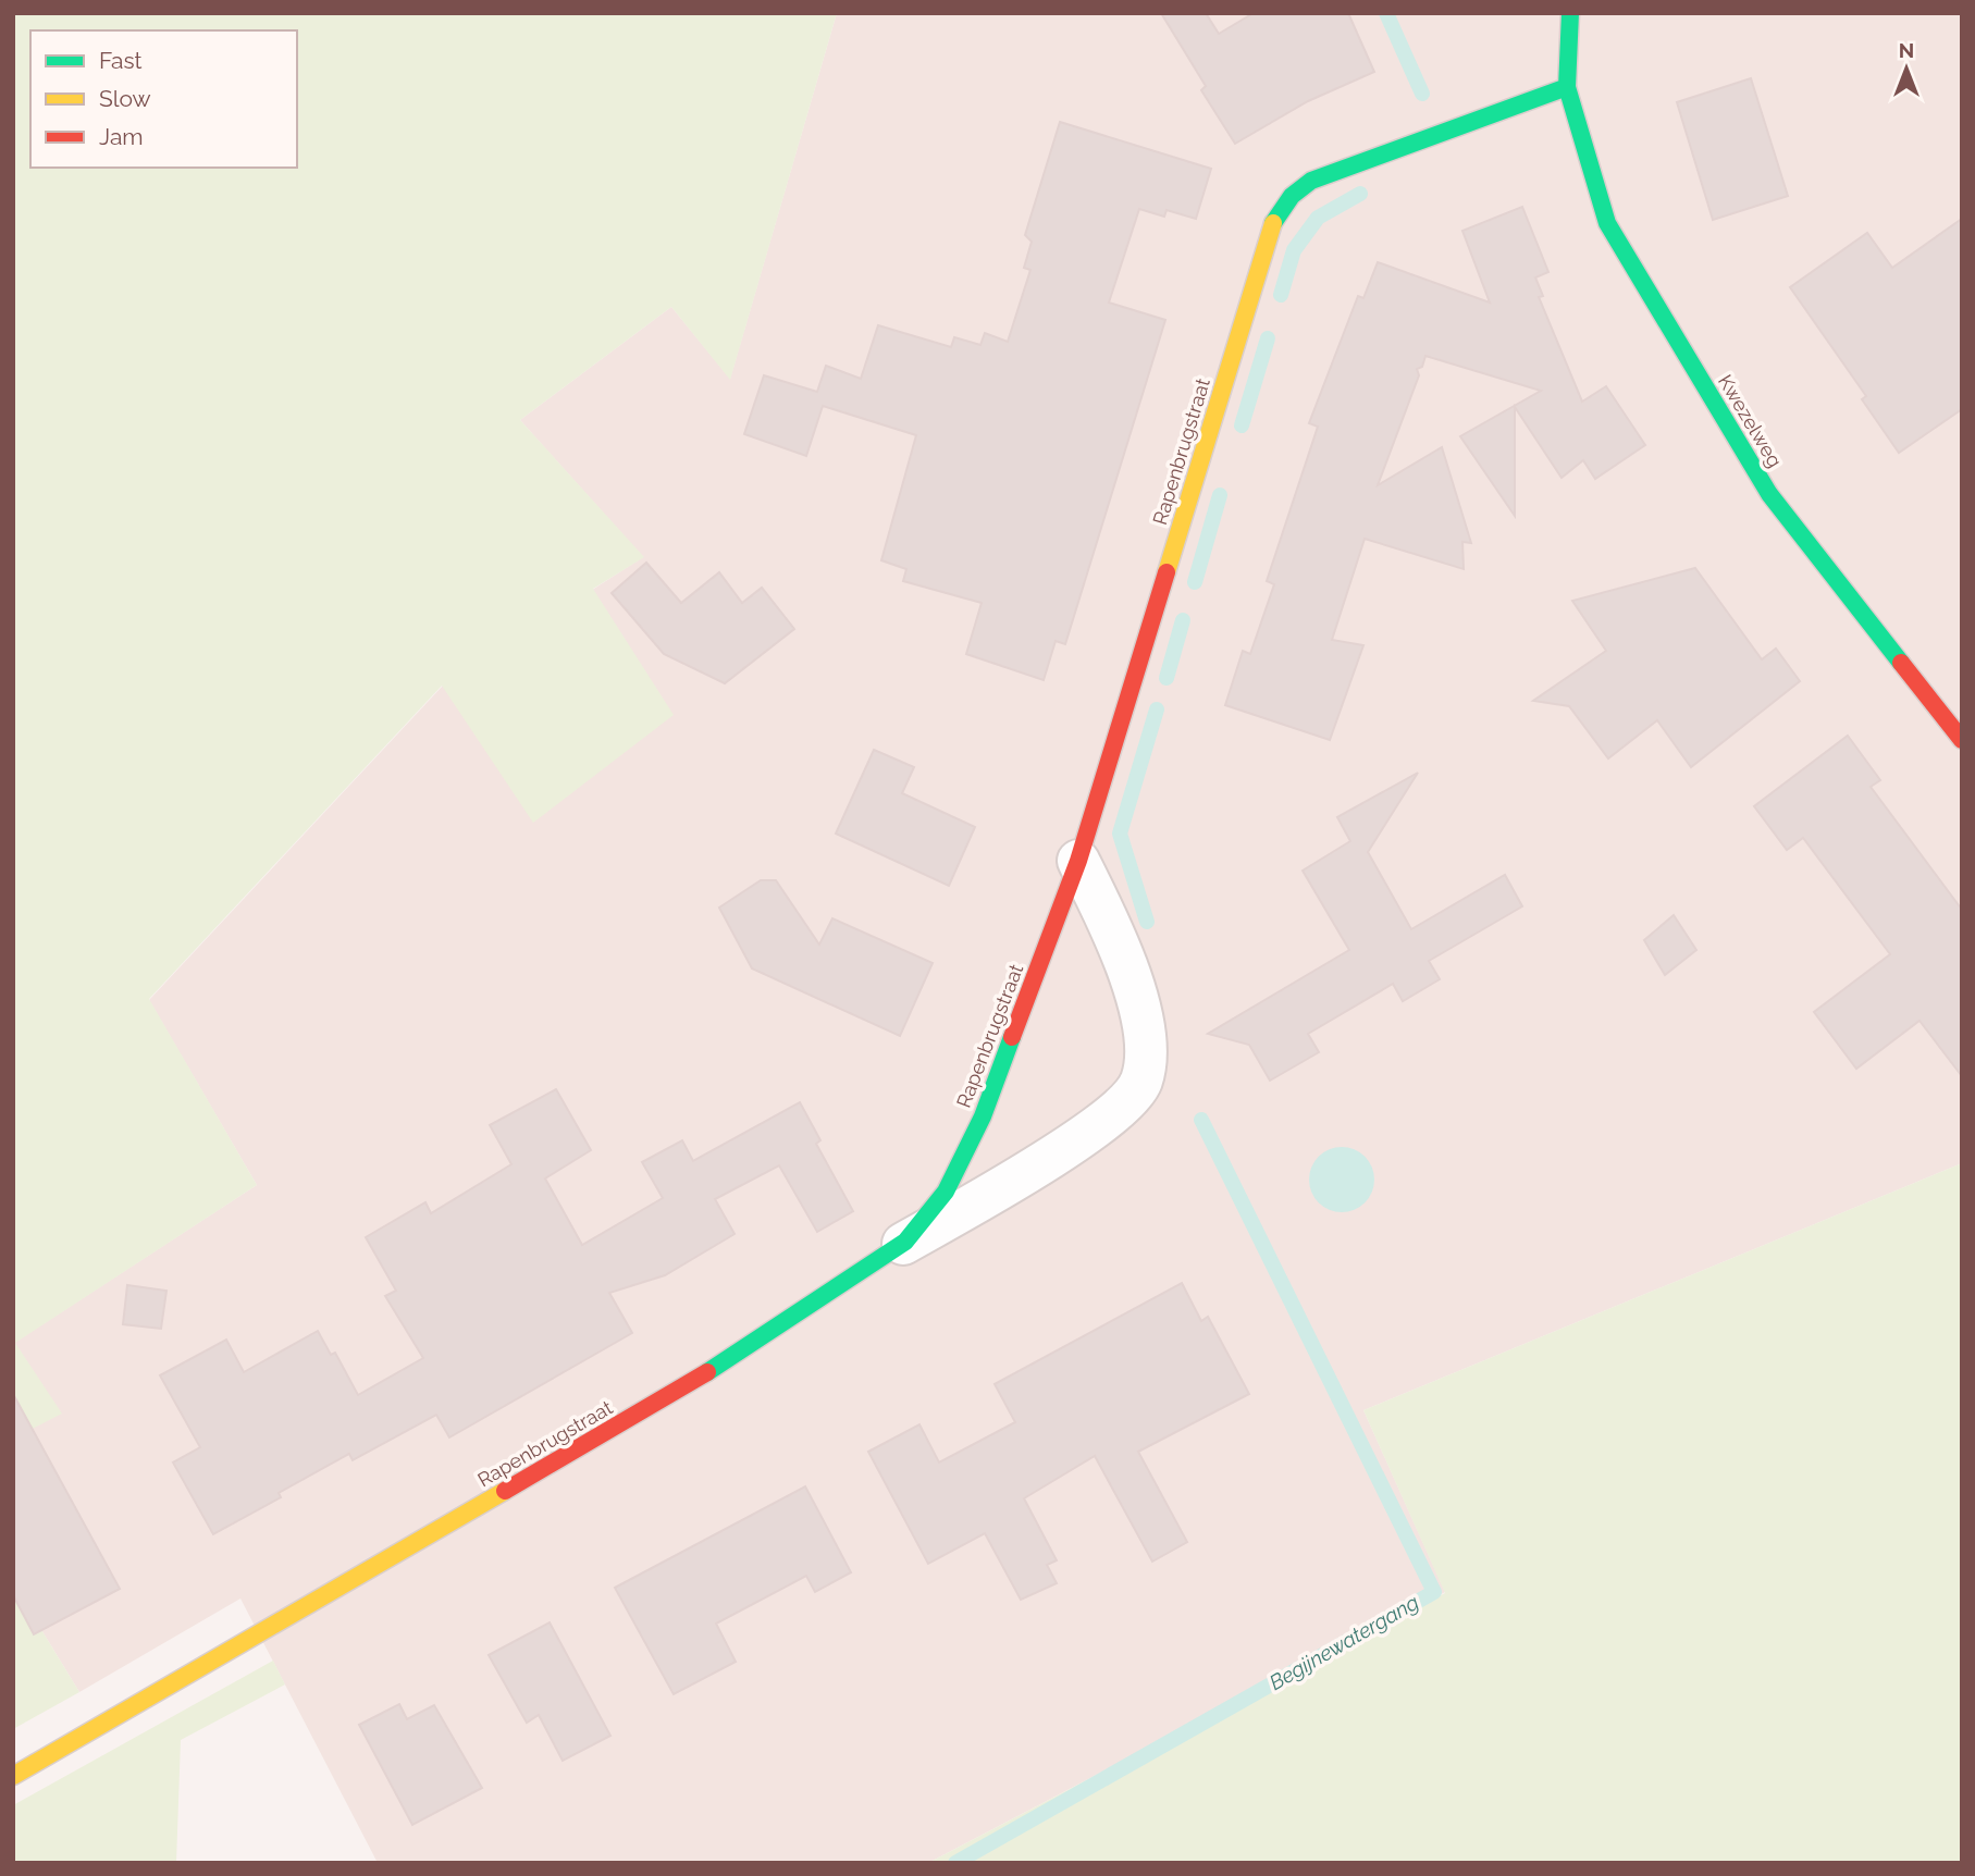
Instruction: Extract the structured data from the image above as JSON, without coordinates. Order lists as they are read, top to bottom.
{
  "streets": {
    "street": ["Kwezelweg", "Rapenbrugstraat"]
  },
  "crossings": [
    ["Kwezelweg", "Rapenbrugstraat"]
  ],
  "water": ["Begijnewatergang"],
  "legend": ["Fast", "Slow", "Jam"],
  "north": "top"
}
